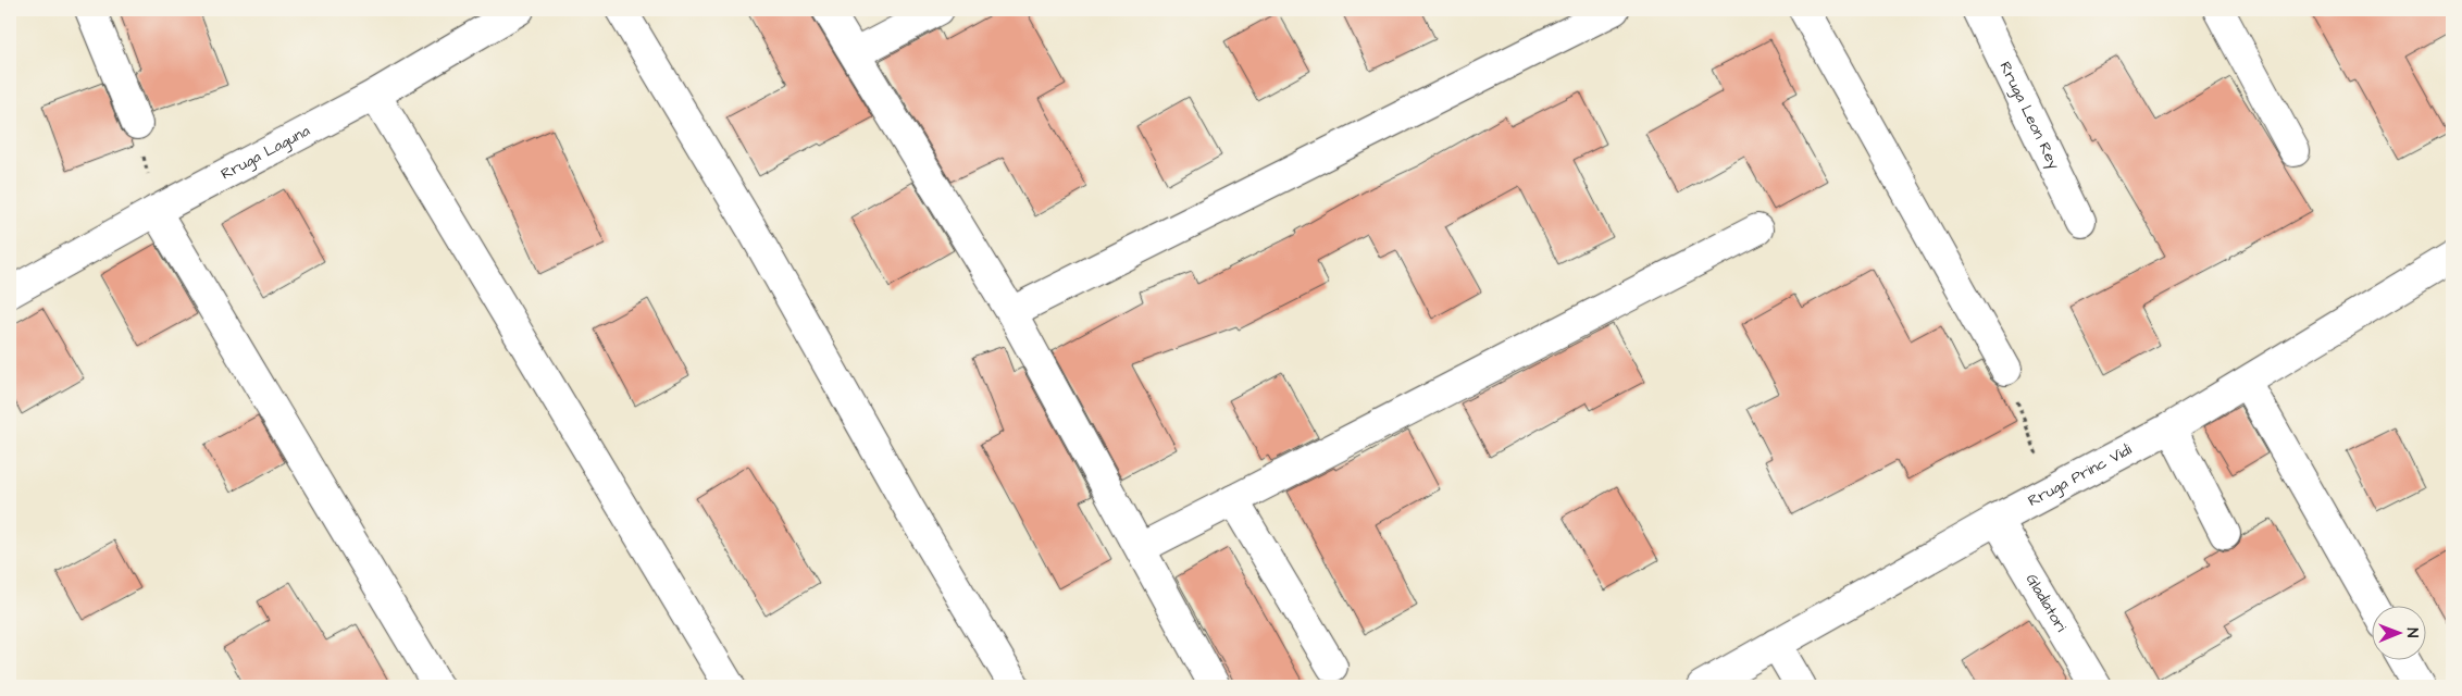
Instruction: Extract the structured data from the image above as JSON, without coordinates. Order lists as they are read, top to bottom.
{
  "streets": {
    "street": [
      "Rruga Leon Rey",
      "Rruga Laguna",
      "Rruga Princ Vidi",
      "Gladiatori"
    ]
  },
  "crossings": [
    ["Rruga Princ Vidi", "Gladiatori"]
  ],
  "north": "right"
}
